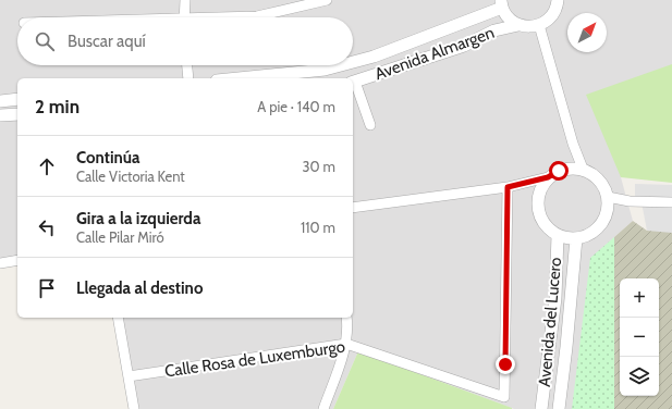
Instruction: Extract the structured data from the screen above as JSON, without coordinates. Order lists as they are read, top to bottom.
{
  "streets": {
    "street": ["Avenida Almargen", "Avenida del Lucero", "Calle Rosa de Luxemburgo"]
  },
  "north": "top right",
  "page": {
    "search": "Buscar aquí",
    "heading": ["2 min", "A pie · 140 m"],
    "list": [
      ["Continúa", "Calle Victoria Kent", "30 m"],
      ["Gira a la izquierda", "Calle Pilar Miró", "110 m"],
      "Llegada al destino"
    ],
    "map_buttons": ["+", "−"]
  }
}
